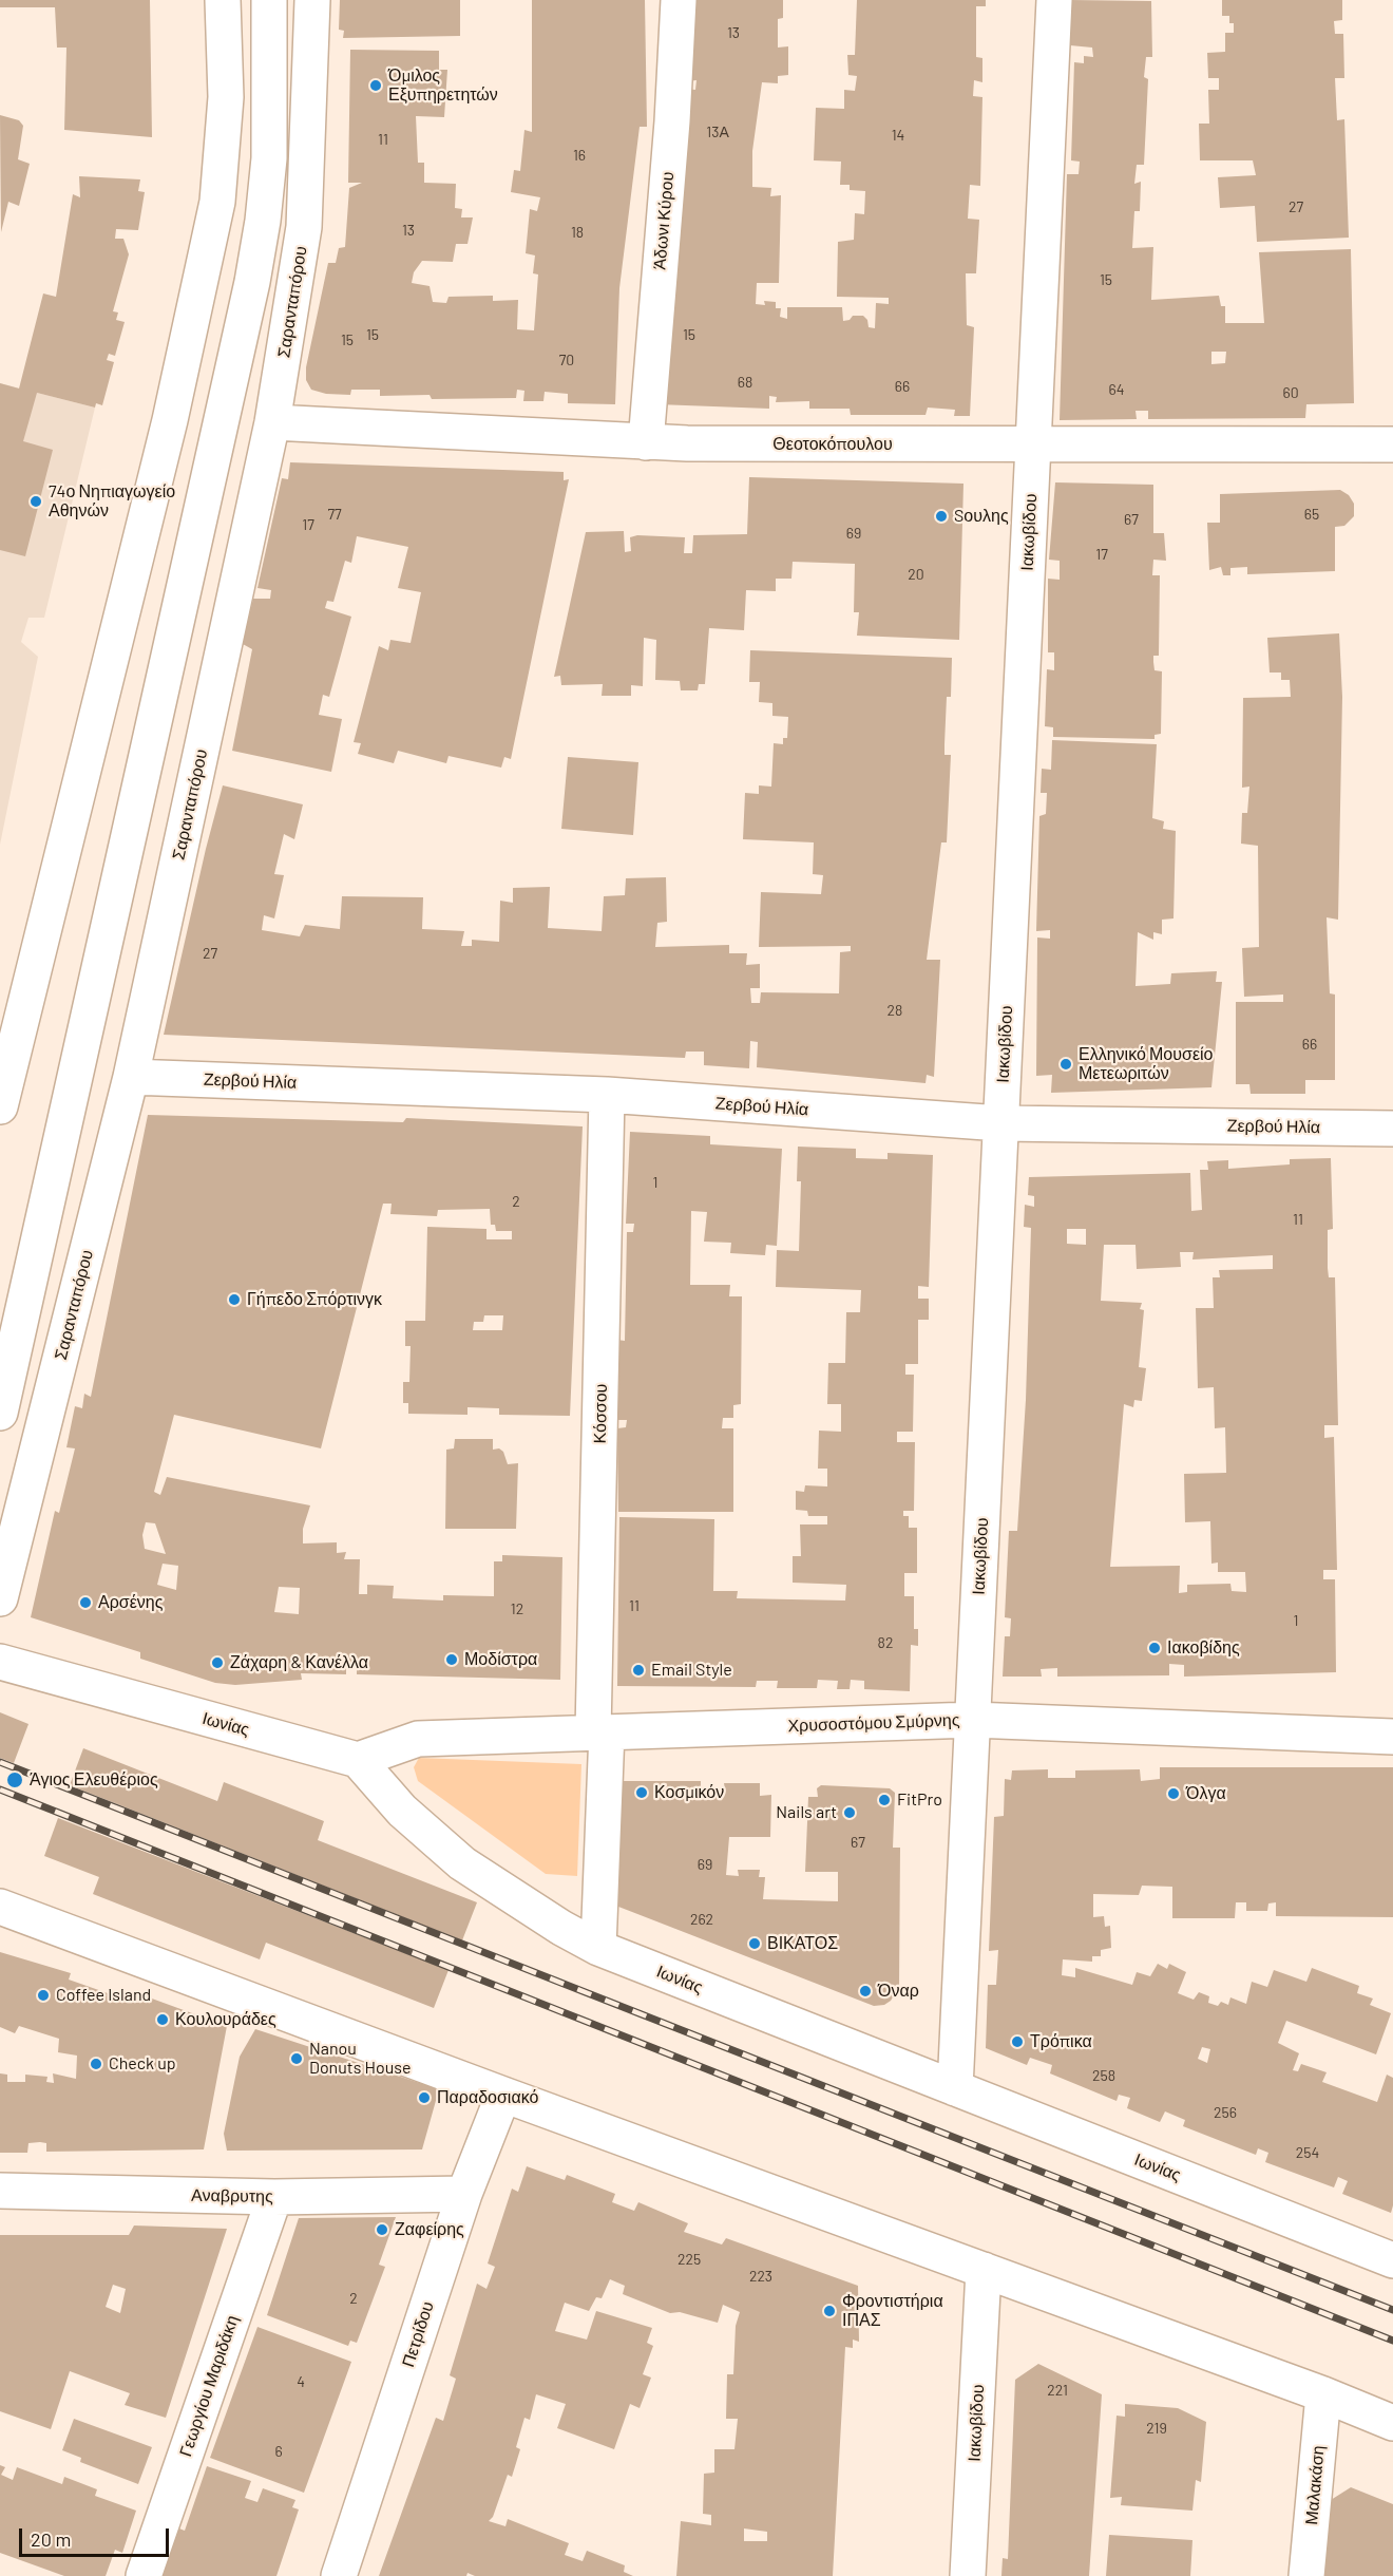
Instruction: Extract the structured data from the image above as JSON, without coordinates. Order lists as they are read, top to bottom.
{
  "streets": {
    "street": [
      "Άδωνι Κύρου",
      "Σαρανταπόρου",
      "Θεοτοκόπουλου",
      "Ιακωβίδου",
      "Ζερβού Ηλία",
      "Κόσσου",
      "Χρυσοστόμου Σμύρνης",
      "Ιωνίας",
      "Αναβρυτης",
      "Πετρίδου",
      "Γεωργίου Μαριδάκη",
      "Μαλακάση"
    ]
  },
  "crossings": [
    ["Άδωνι Κύρου", "Θεοτοκόπουλου"],
    ["Σαρανταπόρου", "Θεοτοκόπουλου"],
    ["Σαρανταπόρου", "Ζερβού Ηλία"],
    ["Θεοτοκόπουλου", "Ιακωβίδου"],
    ["Ιακωβίδου", "Ζερβού Ηλία"],
    ["Ιακωβίδου", "Χρυσοστόμου Σμύρνης"],
    ["Ιακωβίδου", "Ιωνίας"],
    ["Ζερβού Ηλία", "Κόσσου"],
    ["Κόσσου", "Χρυσοστόμου Σμύρνης"],
    ["Κόσσου", "Ιωνίας"],
    ["Χρυσοστόμου Σμύρνης", "Ιωνίας"],
    ["Αναβρυτης", "Πετρίδου"],
    ["Αναβρυτης", "Γεωργίου Μαριδάκη"]
  ],
  "places": [
    "Όμιλος Εξυπηρετητών",
    "74ο Νηπιαγωγείο Αθηνών",
    "Sουλης",
    "Ελληνικό Μουσείο Μετεωριτών",
    "Γήπεδο Σπόρτινγκ",
    "Αρσένης",
    "Ιακοβίδης",
    "Μοδίστρα",
    "Ζάχαρη & Κανέλλα",
    "Email Style",
    "Άγιος Ελευθέριος",
    "Κοσμικόν",
    "Όλγα",
    "FitPro",
    "Nails art",
    "ΒΙΚΑΤΟΣ",
    "Όναρ",
    "Coffee Island",
    "Κουλουράδες",
    "Τρόπικα",
    "Nanou Donuts House",
    "Check up",
    "Παραδοσιακό",
    "Ζαφείρης",
    "Φροντιστήρια ΙΠΑΣ"
  ],
  "house_numbers": [
    "13",
    "13Α",
    "14",
    "11",
    "16",
    "27",
    "13",
    "18",
    "15",
    "15",
    "15",
    "15",
    "70",
    "68",
    "66",
    "64",
    "60",
    "77",
    "65",
    "67",
    "17",
    "69",
    "17",
    "20",
    "27",
    "28",
    "66",
    "1",
    "2",
    "11",
    "11",
    "12",
    "1",
    "82",
    "67",
    "69",
    "262",
    "258",
    "256",
    "254",
    "225",
    "223",
    "2",
    "4",
    "221",
    "219",
    "6"
  ],
  "scale_bar": "20 m"
}
